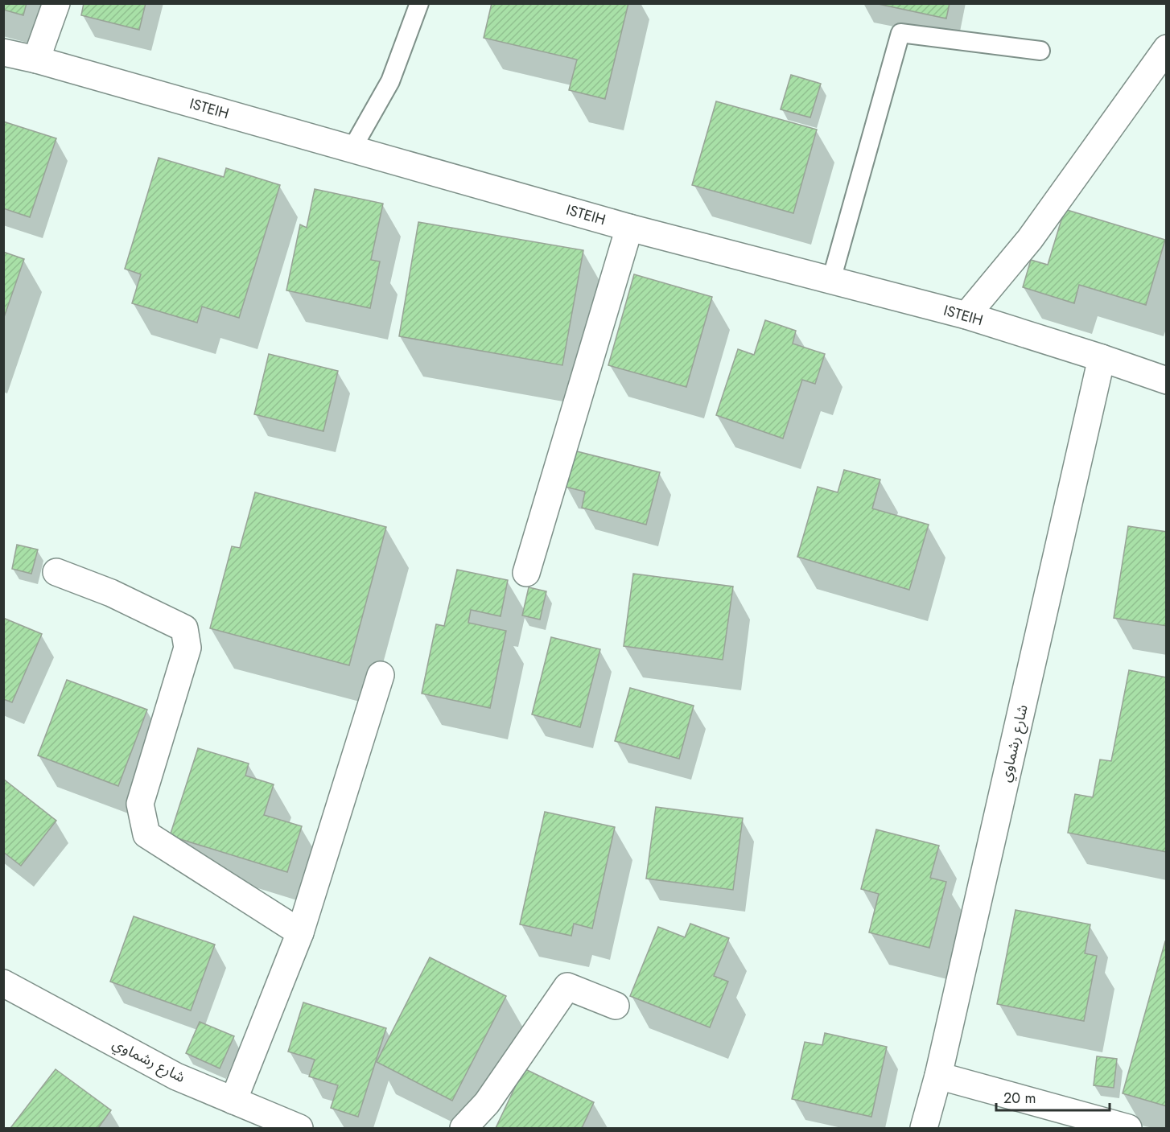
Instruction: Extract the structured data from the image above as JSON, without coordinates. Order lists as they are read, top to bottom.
{
  "streets": {
    "street": ["ISTEIH", "شارع رشماوي"]
  },
  "crossings": [
    ["ISTEIH", "شارع رشماوي"]
  ],
  "scale_bar": "20 m"
}
